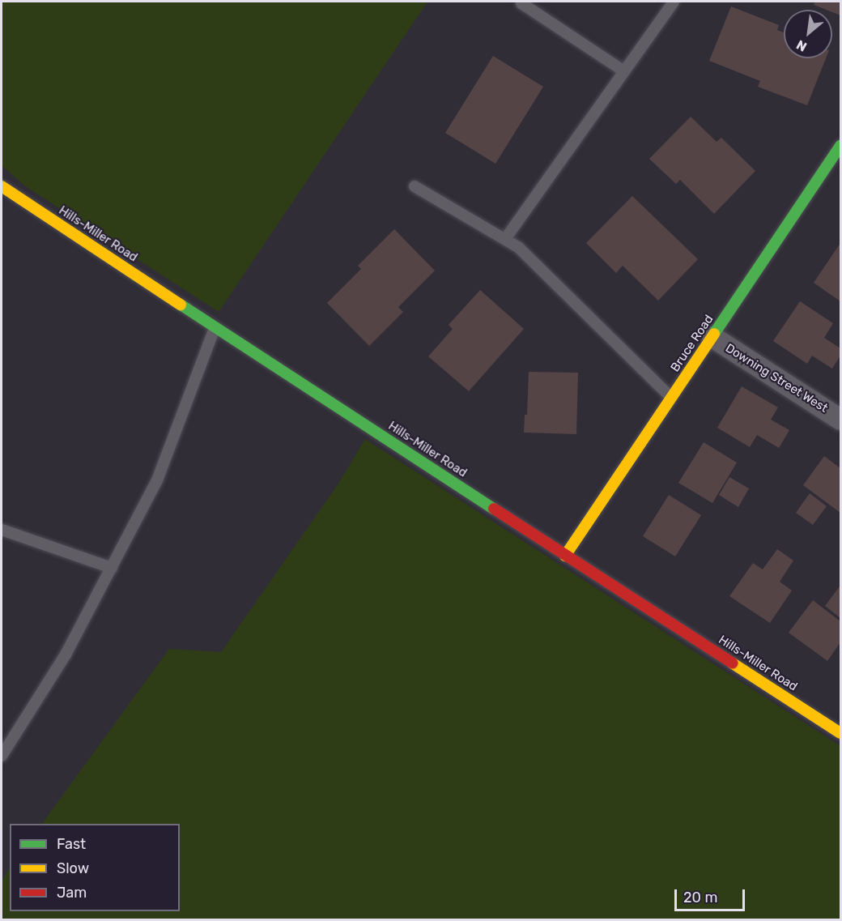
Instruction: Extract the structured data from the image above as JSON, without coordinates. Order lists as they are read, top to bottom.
{
  "streets": {
    "street": ["Hills-Miller Road", "Bruce Road", "Downing Street West"]
  },
  "crossings": [
    ["Hills-Miller Road", "Bruce Road"],
    ["Bruce Road", "Downing Street West"]
  ],
  "legend": ["Fast", "Slow", "Jam"],
  "scale_bar": "20 m",
  "north": "bottom left"
}
